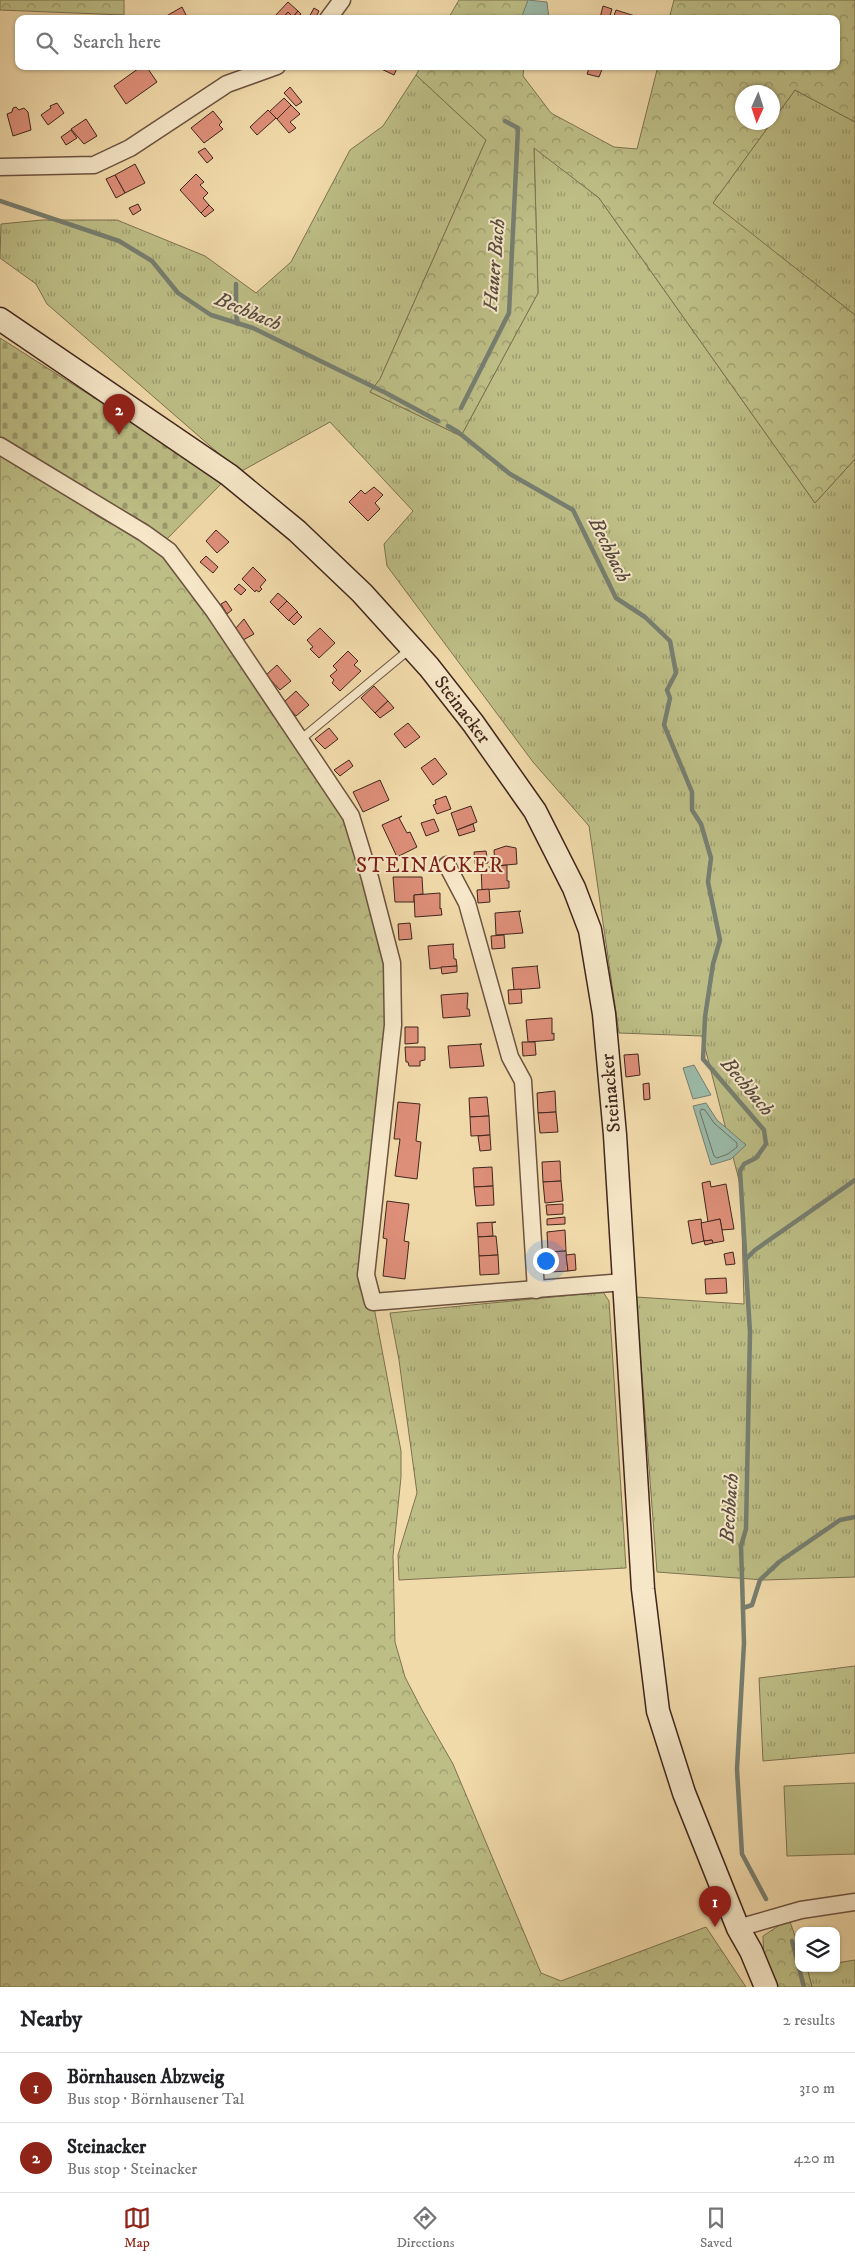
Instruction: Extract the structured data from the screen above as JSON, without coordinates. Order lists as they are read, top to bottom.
{
  "streets": {
    "main road": ["Steinacker"]
  },
  "districts": ["STEINACKER"],
  "water": ["Hauer Bach", "Bechbach"],
  "north": "bottom",
  "page": {
    "search": "Search here",
    "pins": ["2", "1"],
    "heading": ["Nearby", "2 results"],
    "list": [
      {
        "mark": "1",
        "name": "Börnhausen Abzweig",
        "note": "Bus stop · Börnhausener Tal",
        "value": "310 m"
      },
      {
        "mark": "2",
        "name": "Steinacker",
        "note": "Bus stop · Steinacker",
        "value": "420 m"
      }
    ],
    "nav": ["Map", "Directions", "Saved"]
  }
}
